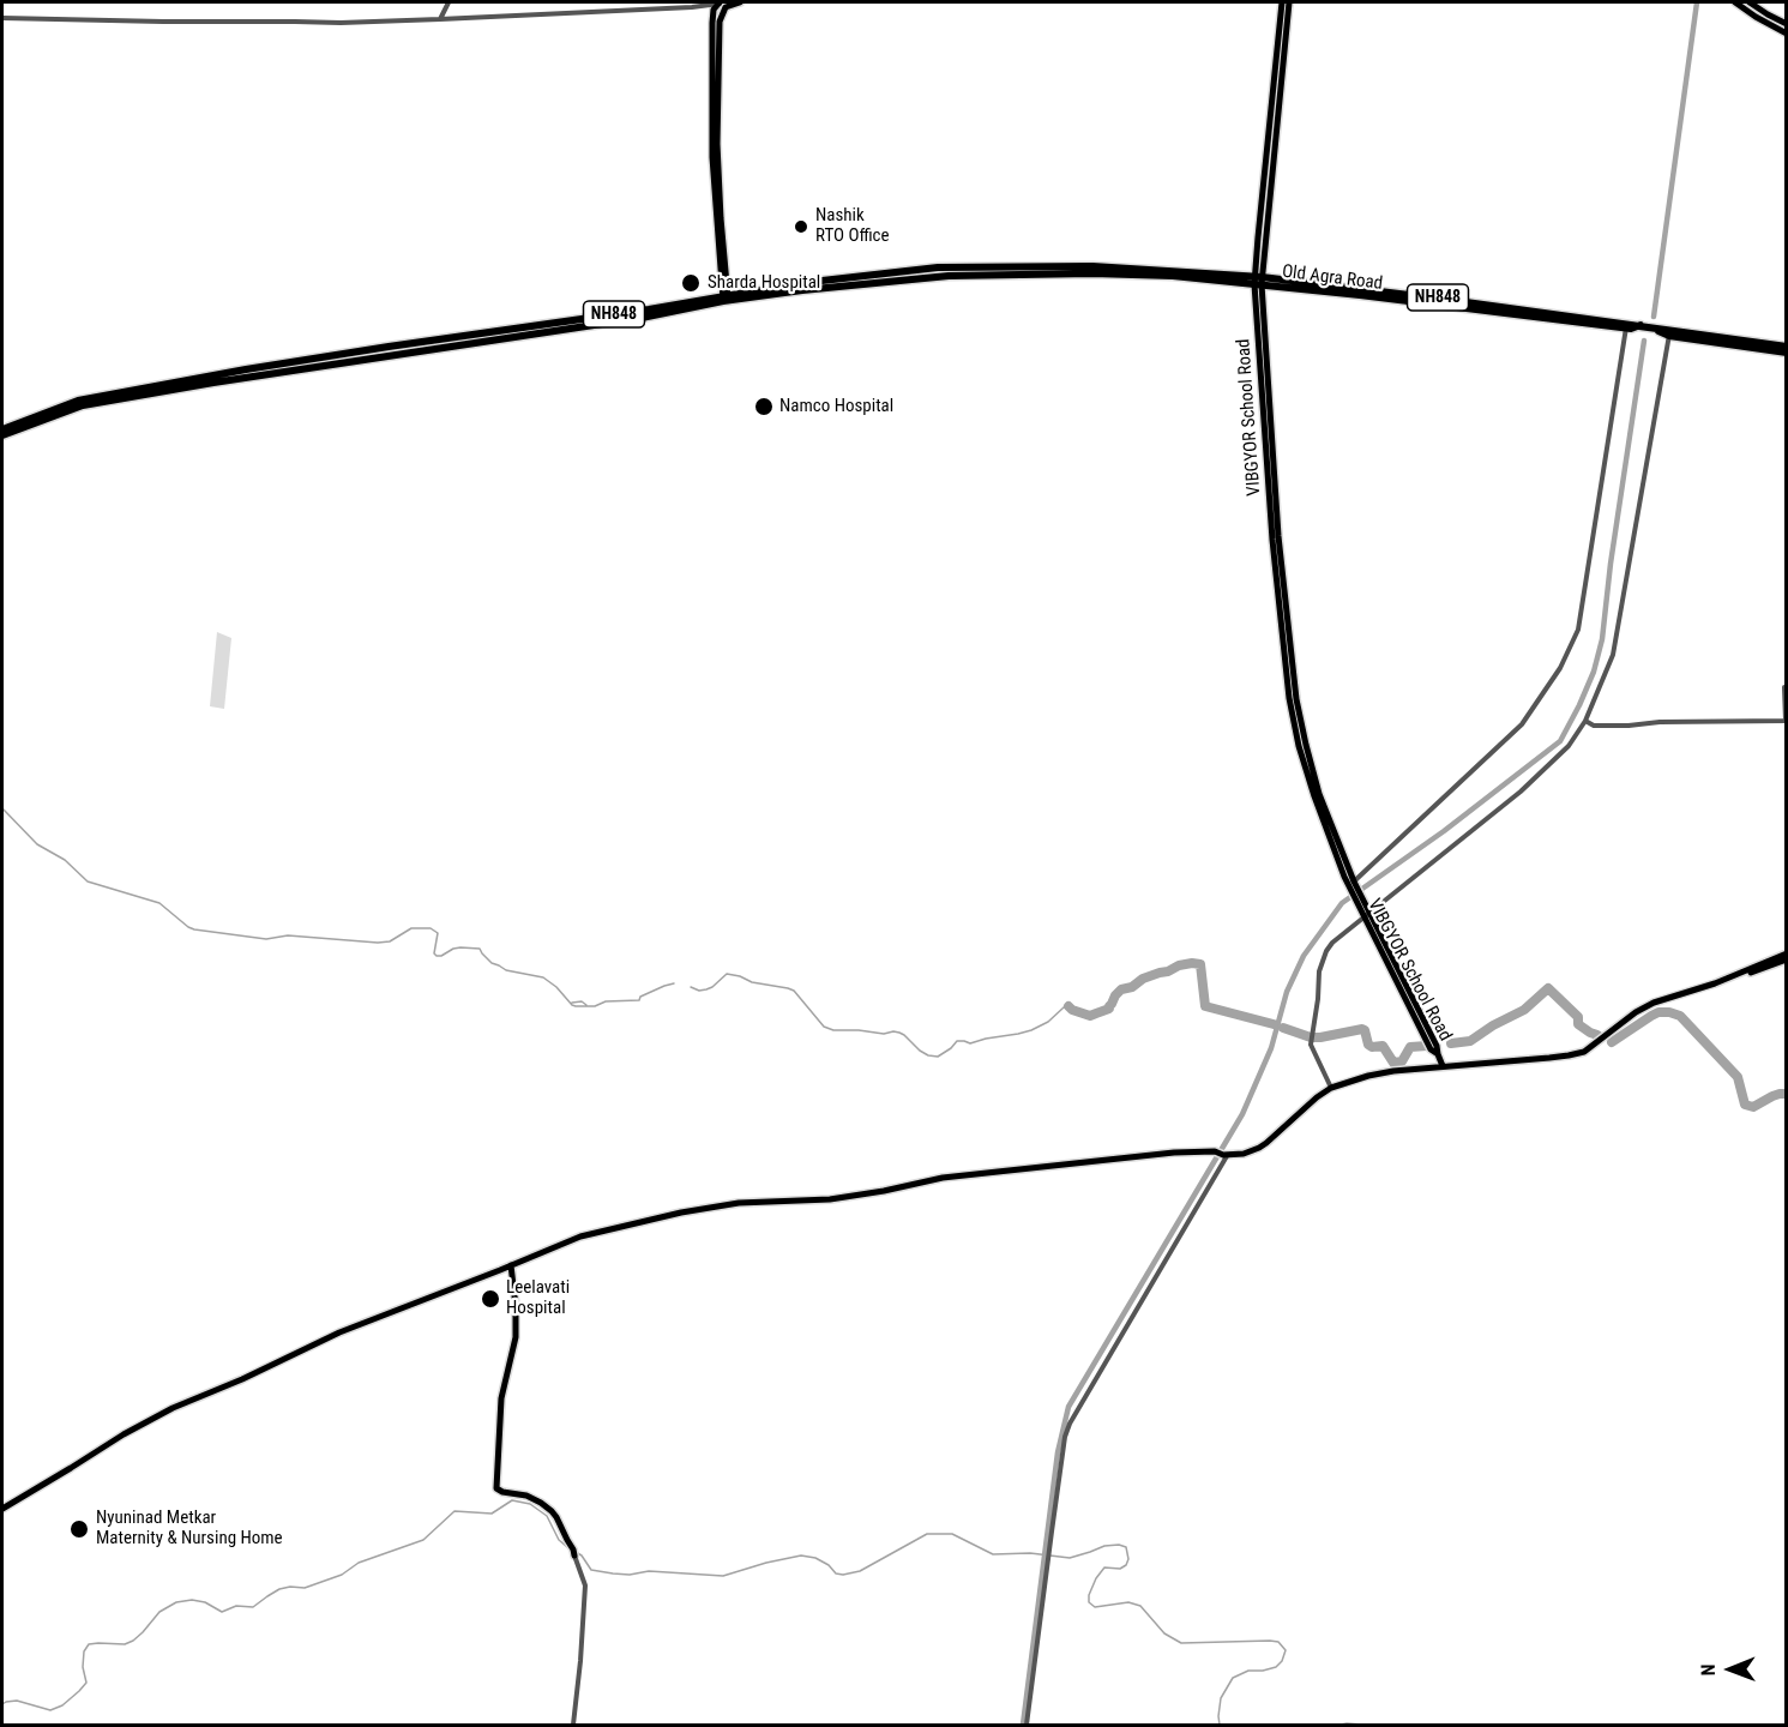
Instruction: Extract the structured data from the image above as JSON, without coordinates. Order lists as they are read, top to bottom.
{
  "streets": {
    "highway": ["Old Agra Road", "NH848"],
    "main road": ["VIBGYOR School Road"]
  },
  "crossings": [
    ["Old Agra Road", "NH848"],
    ["Old Agra Road", "VIBGYOR School Road"],
    ["NH848", "VIBGYOR School Road"]
  ],
  "places": [
    "Nashik RTO Office",
    "Sharda Hospital",
    "Namco Hospital",
    "Leelavati Hospital",
    "Nyuninad Metkar Maternity & Nursing Home"
  ],
  "north": "left"
}
